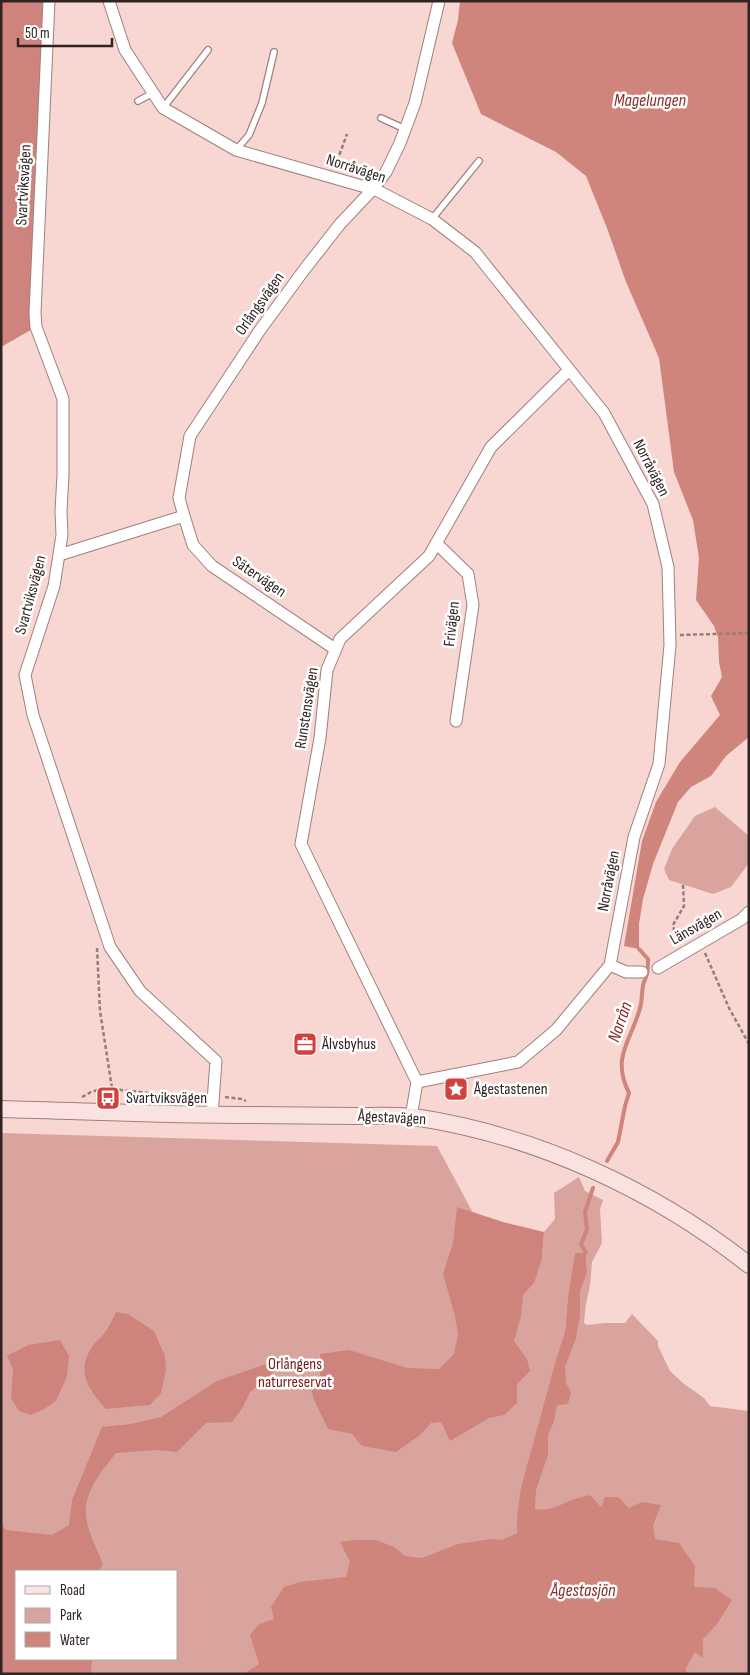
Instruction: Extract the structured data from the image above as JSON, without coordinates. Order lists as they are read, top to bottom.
{
  "streets": {
    "main road": ["Ågestavägen"],
    "street": [
      "Norråvägen",
      "Svartviksvägen",
      "Orlångsvägen",
      "Sätervägen",
      "Frivägen",
      "Runstensvägen",
      "Länsvägen"
    ]
  },
  "crossings": [
    ["Norråvägen", "Orlångsvägen"],
    ["Norråvägen", "Runstensvägen"],
    ["Svartviksvägen", "Ågestavägen"],
    ["Orlångsvägen", "Sätervägen"],
    ["Sätervägen", "Runstensvägen"],
    ["Frivägen", "Runstensvägen"]
  ],
  "water": ["Magelungen", "Norrån", "Ågestasjön"],
  "parks": ["Orlångens naturreservat"],
  "places": {
    "office": ["Älvsbyhus"],
    "place": ["Ågestastenen"],
    "bus stop": ["Svartviksvägen"]
  },
  "legend": ["Road", "Park", "Water"],
  "scale_bar": "50 m"
}
